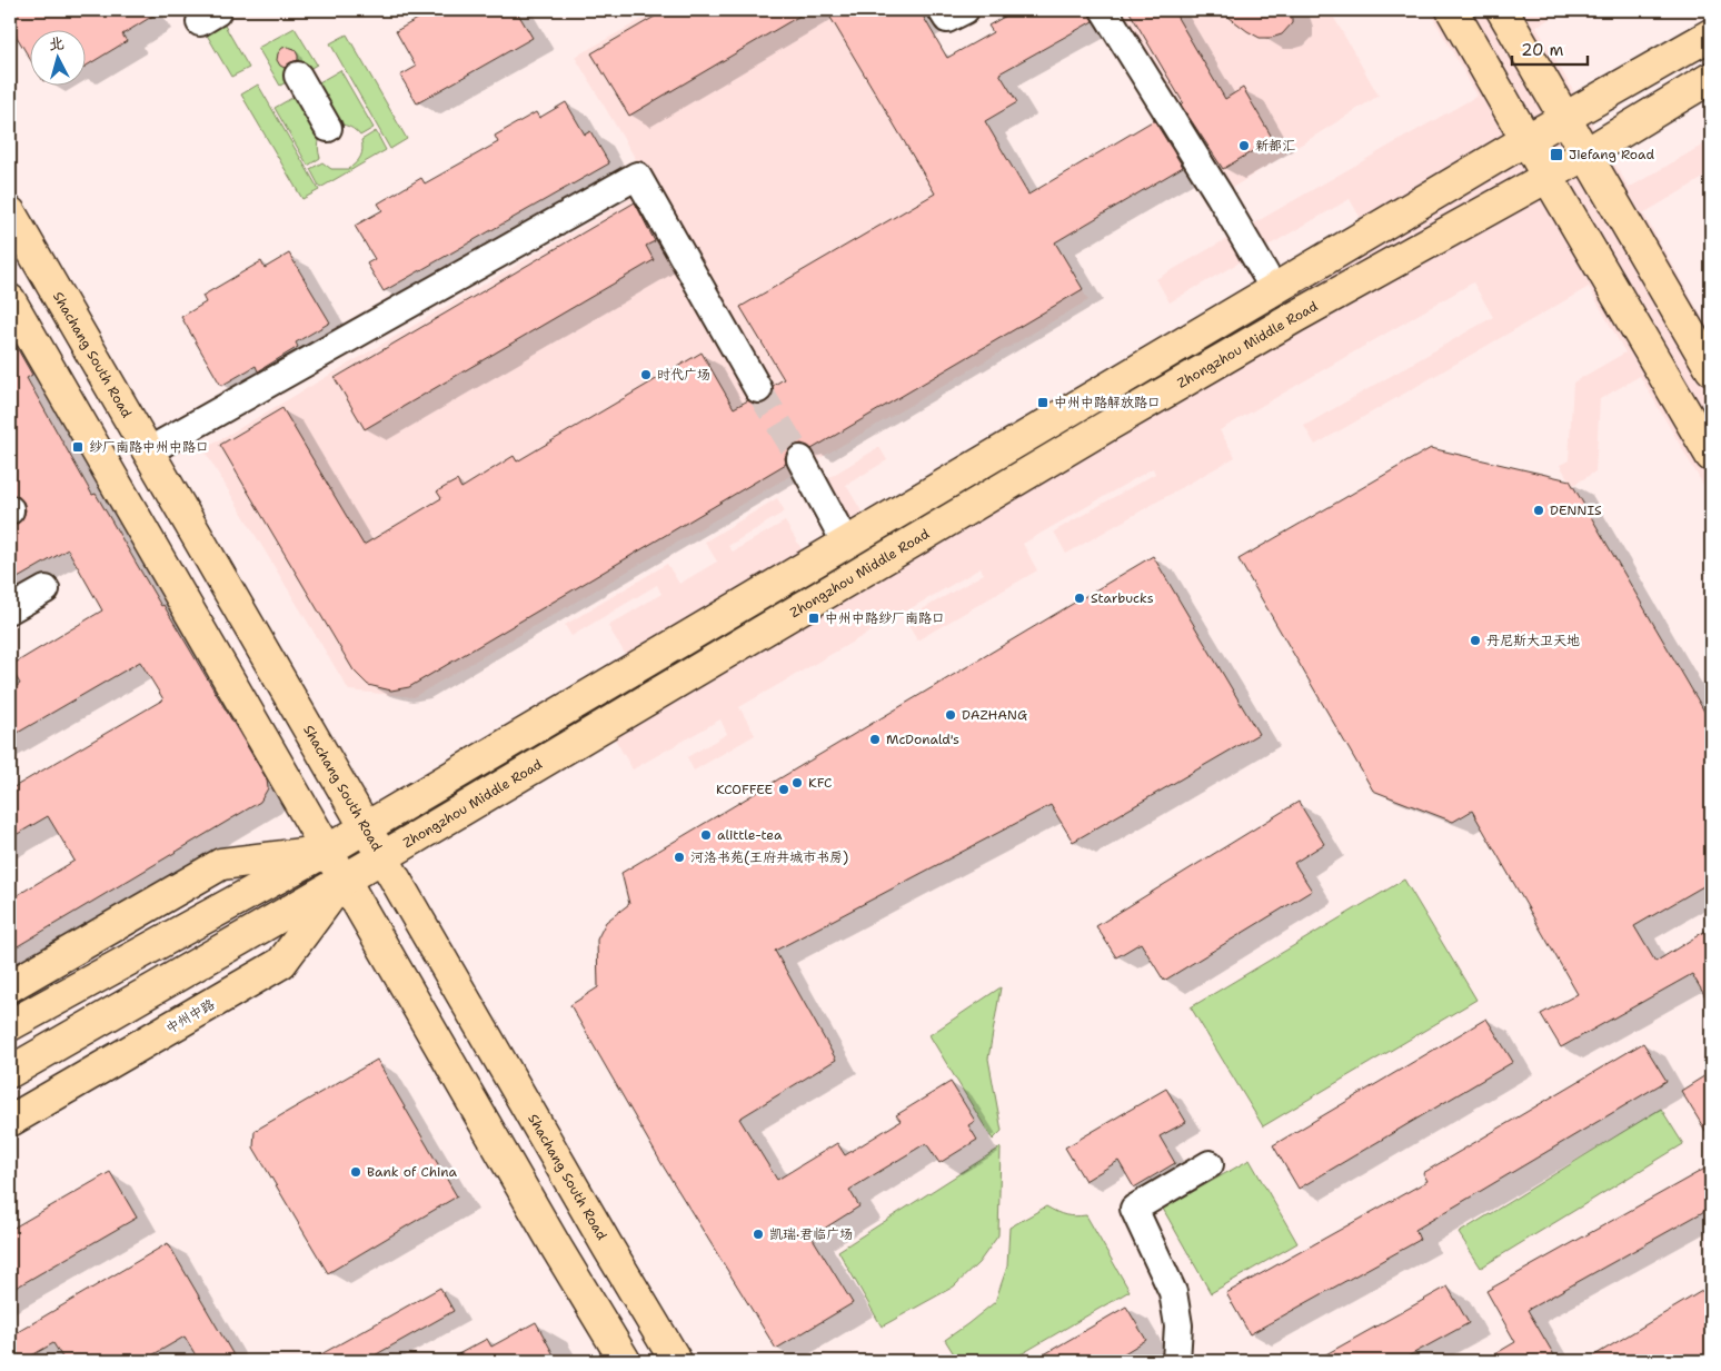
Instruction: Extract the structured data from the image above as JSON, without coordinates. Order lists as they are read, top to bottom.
{
  "streets": {
    "main road": ["Zhongzhou Middle Road", "Shachang South Road", "中州中路"]
  },
  "crossings": [
    ["Zhongzhou Middle Road", "Shachang South Road"],
    ["Zhongzhou Middle Road", "中州中路"]
  ],
  "places": {
    "other": [
      "新都汇",
      "时代广场",
      "DENNIS",
      "Starbucks",
      "丹尼斯大卫天地",
      "DAZHANG",
      "McDonald's",
      "KFC",
      "KCOFFEE",
      "alittle-tea",
      "河洛书苑(王府井城市书房)",
      "Bank of China",
      "凯瑞·君临广场"
    ],
    "transit": [
      "Jiefang Road",
      "中州中路解放路口",
      "纱厂南路中州中路口",
      "中州中路纱厂南路口"
    ]
  },
  "scale_bar": "20 m",
  "north": "top"
}
